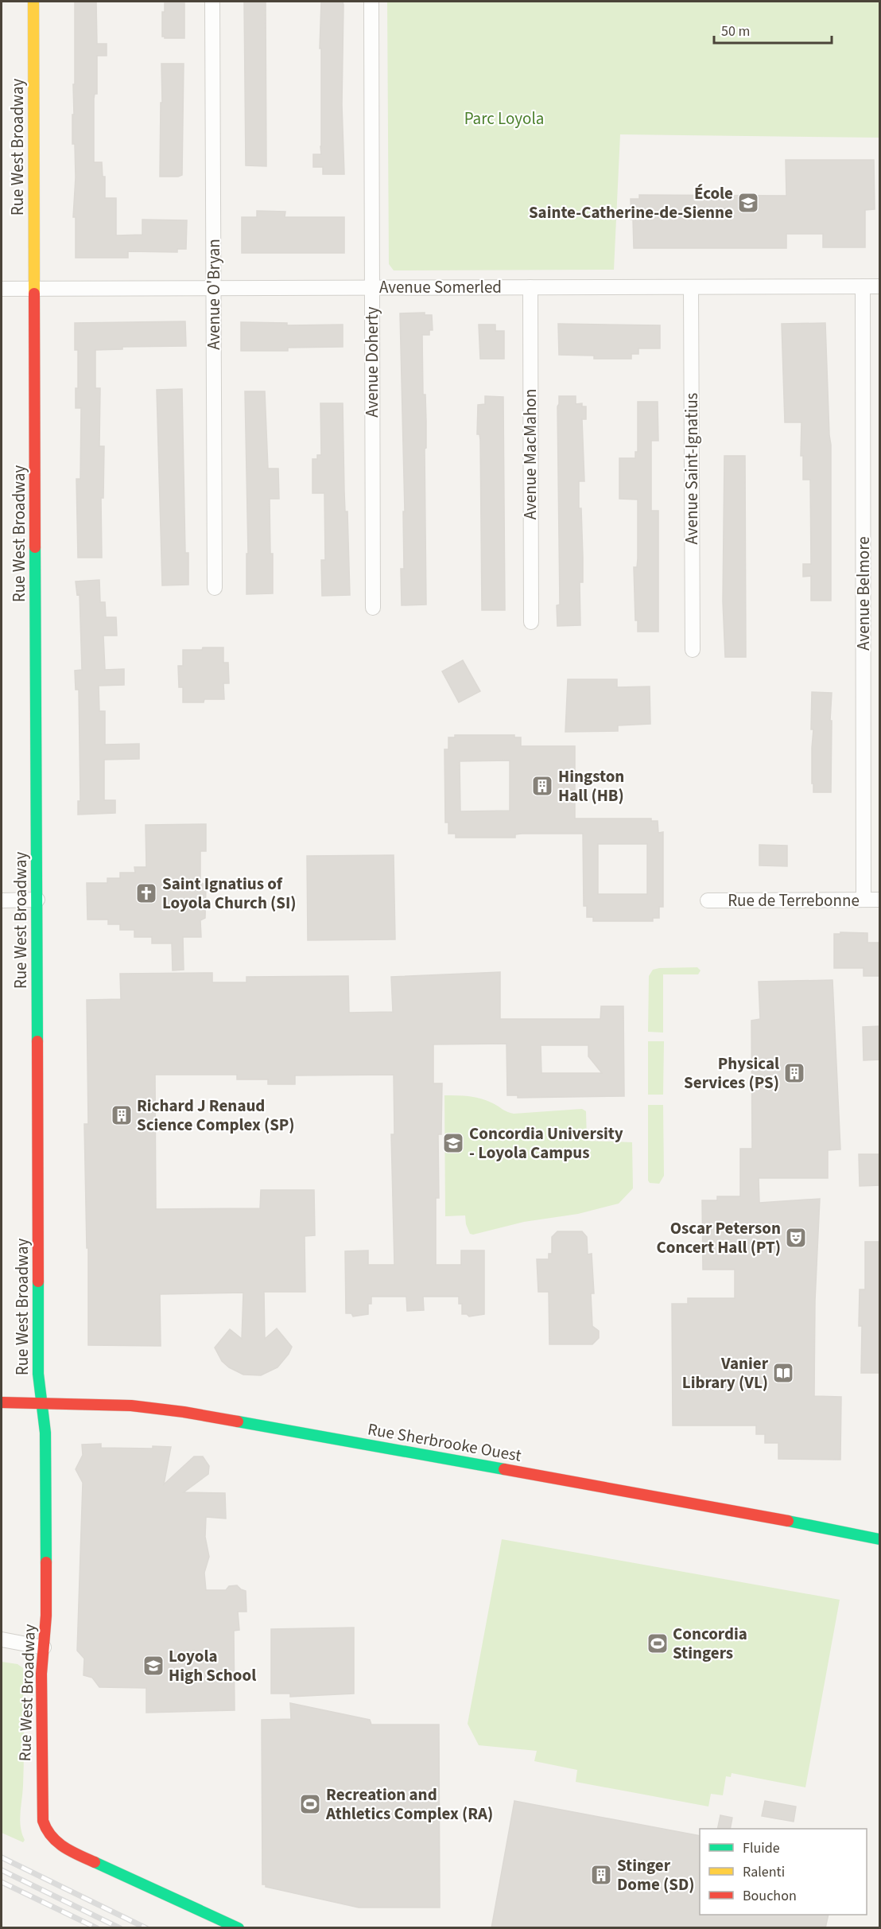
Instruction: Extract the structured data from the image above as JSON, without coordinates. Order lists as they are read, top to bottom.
{
  "streets": {
    "street": [
      "Rue West Broadway",
      "Avenue Somerled",
      "Avenue O'Bryan",
      "Avenue Doherty",
      "Avenue MacMahon",
      "Avenue Saint-Ignatius",
      "Avenue Belmore",
      "Rue de Terrebonne",
      "Rue Sherbrooke Ouest"
    ]
  },
  "crossings": [
    ["Rue West Broadway", "Avenue Somerled"],
    ["Rue West Broadway", "Rue Sherbrooke Ouest"],
    ["Avenue Somerled", "Avenue O'Bryan"],
    ["Avenue Somerled", "Avenue Doherty"],
    ["Avenue Somerled", "Avenue MacMahon"],
    ["Avenue Somerled", "Avenue Saint-Ignatius"],
    ["Avenue Somerled", "Avenue Belmore"],
    ["Avenue Belmore", "Rue de Terrebonne"]
  ],
  "parks": ["Parc Loyola"],
  "places": {
    "school or university": ["École Sainte-Catherine-de-Sienne", "Concordia University - Loyola Campus", "Loyola High School"],
    "building": [
      "Hingston Hall (HB)",
      "Physical Services (PS)",
      "Richard J Renaud Science Complex (SP)",
      "Stinger Dome (SD)"
    ],
    "church": ["Saint Ignatius of Loyola Church (SI)"],
    "theatre": ["Oscar Peterson Concert Hall (PT)"],
    "library": ["Vanier Library (VL)"],
    "sports": ["Concordia Stingers", "Recreation and Athletics Complex (RA)"]
  },
  "legend": ["Fluide", "Ralenti", "Bouchon"],
  "scale_bar": "50 m"
}
